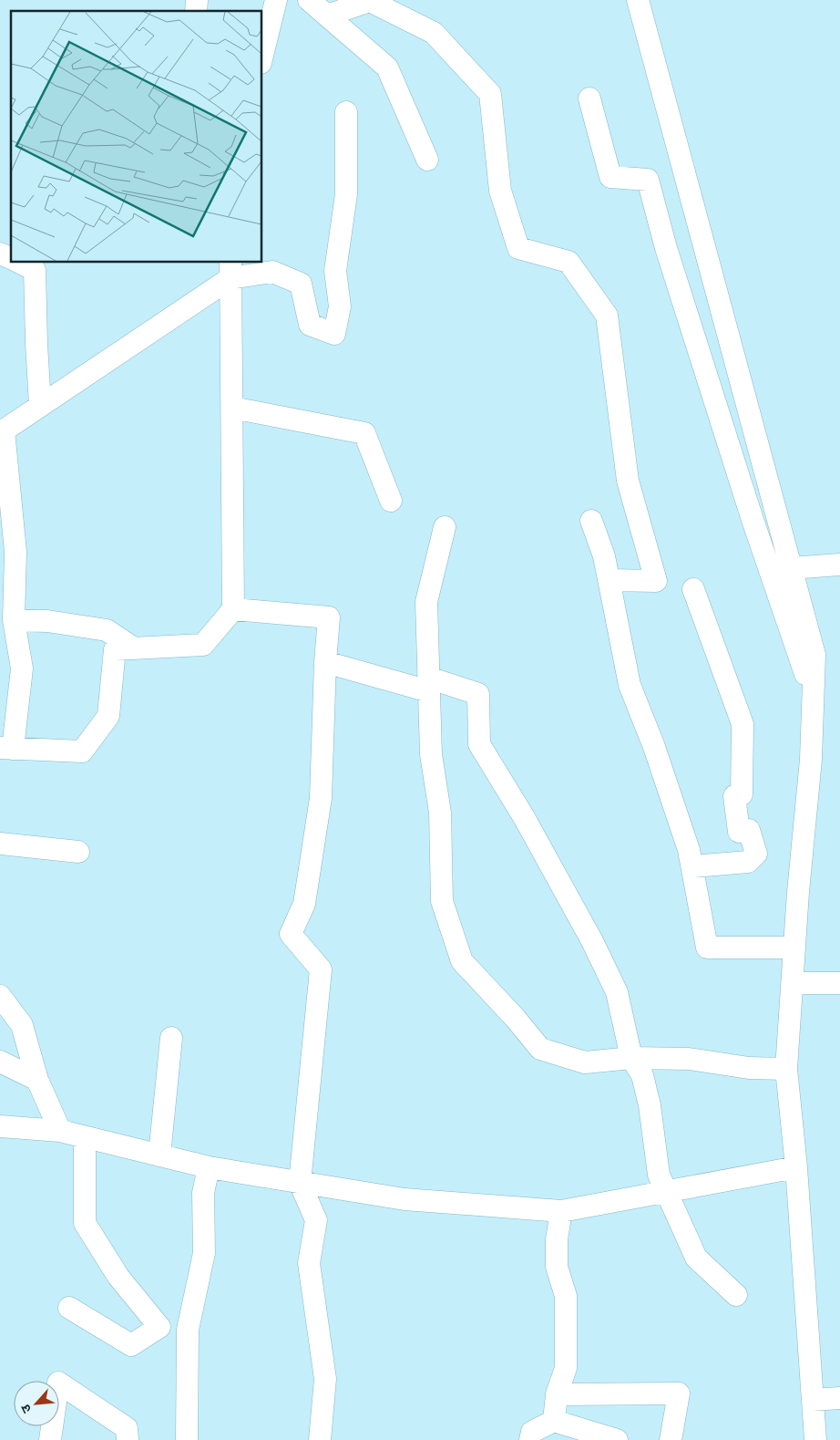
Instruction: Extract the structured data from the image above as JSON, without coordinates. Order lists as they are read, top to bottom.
{
  "north": "bottom left"
}
